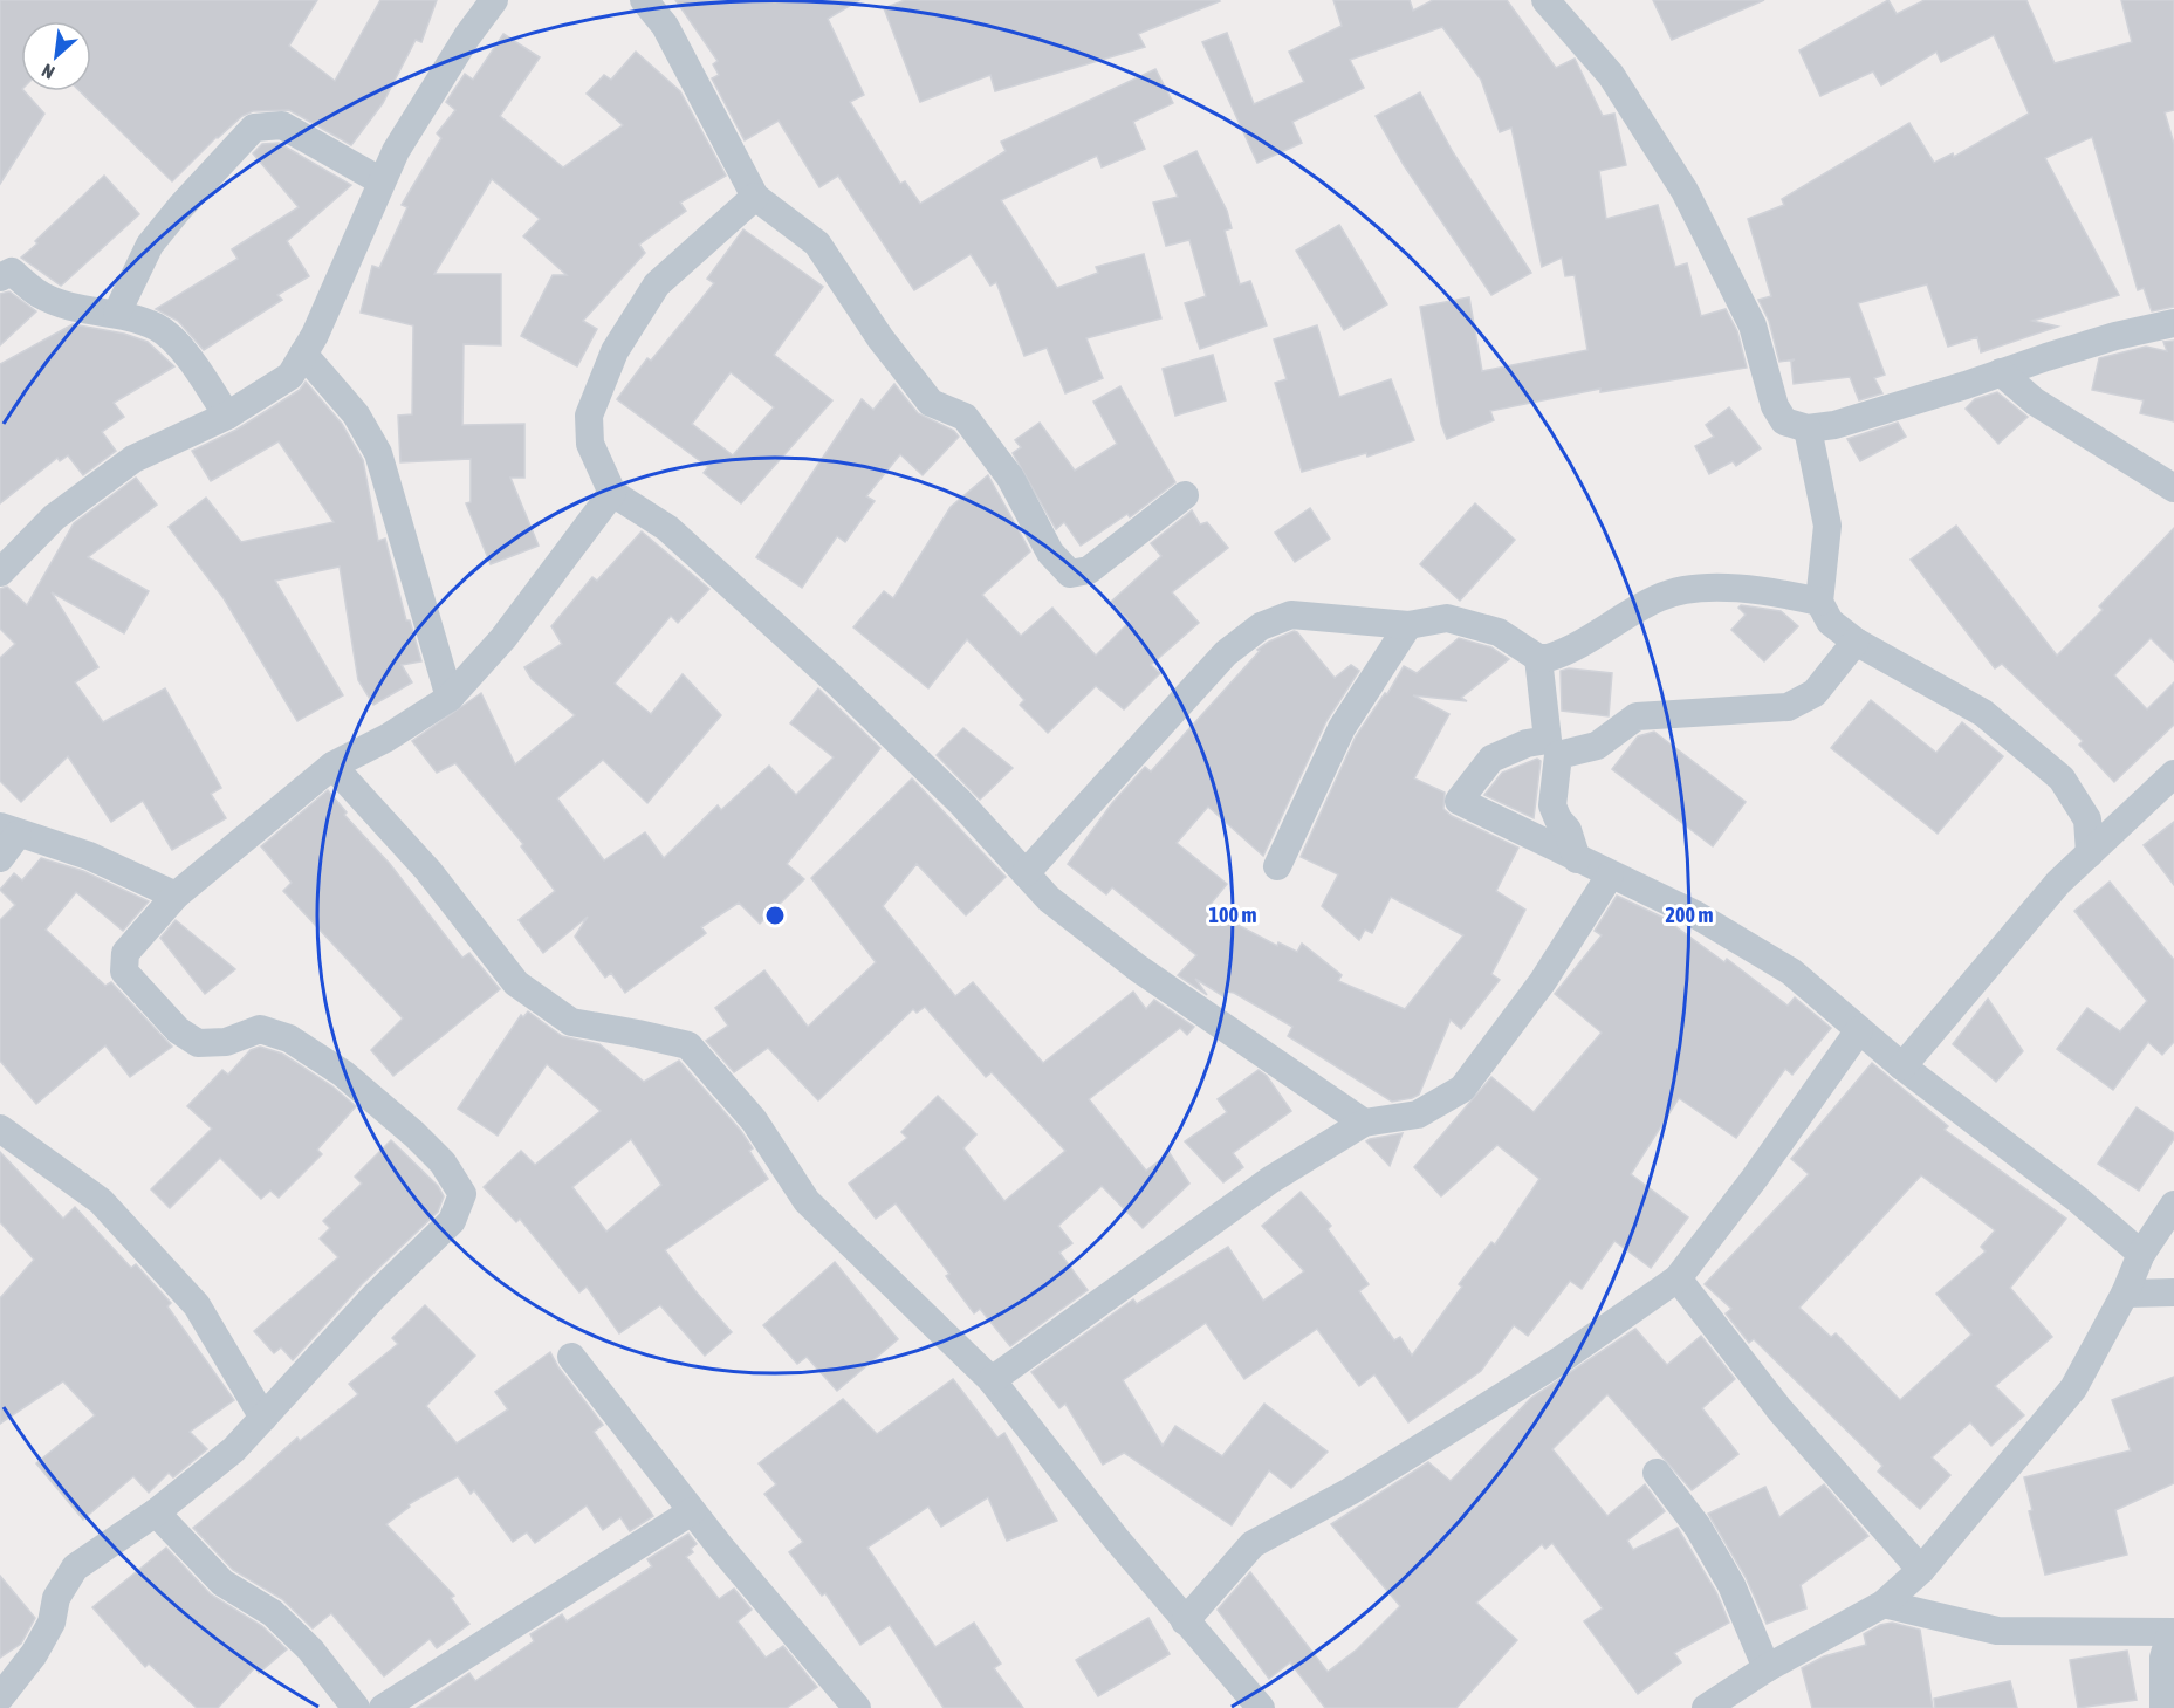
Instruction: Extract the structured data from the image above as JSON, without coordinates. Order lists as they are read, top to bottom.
{
  "north": "bottom left",
  "rings": ["100 m", "200 m"]
}
